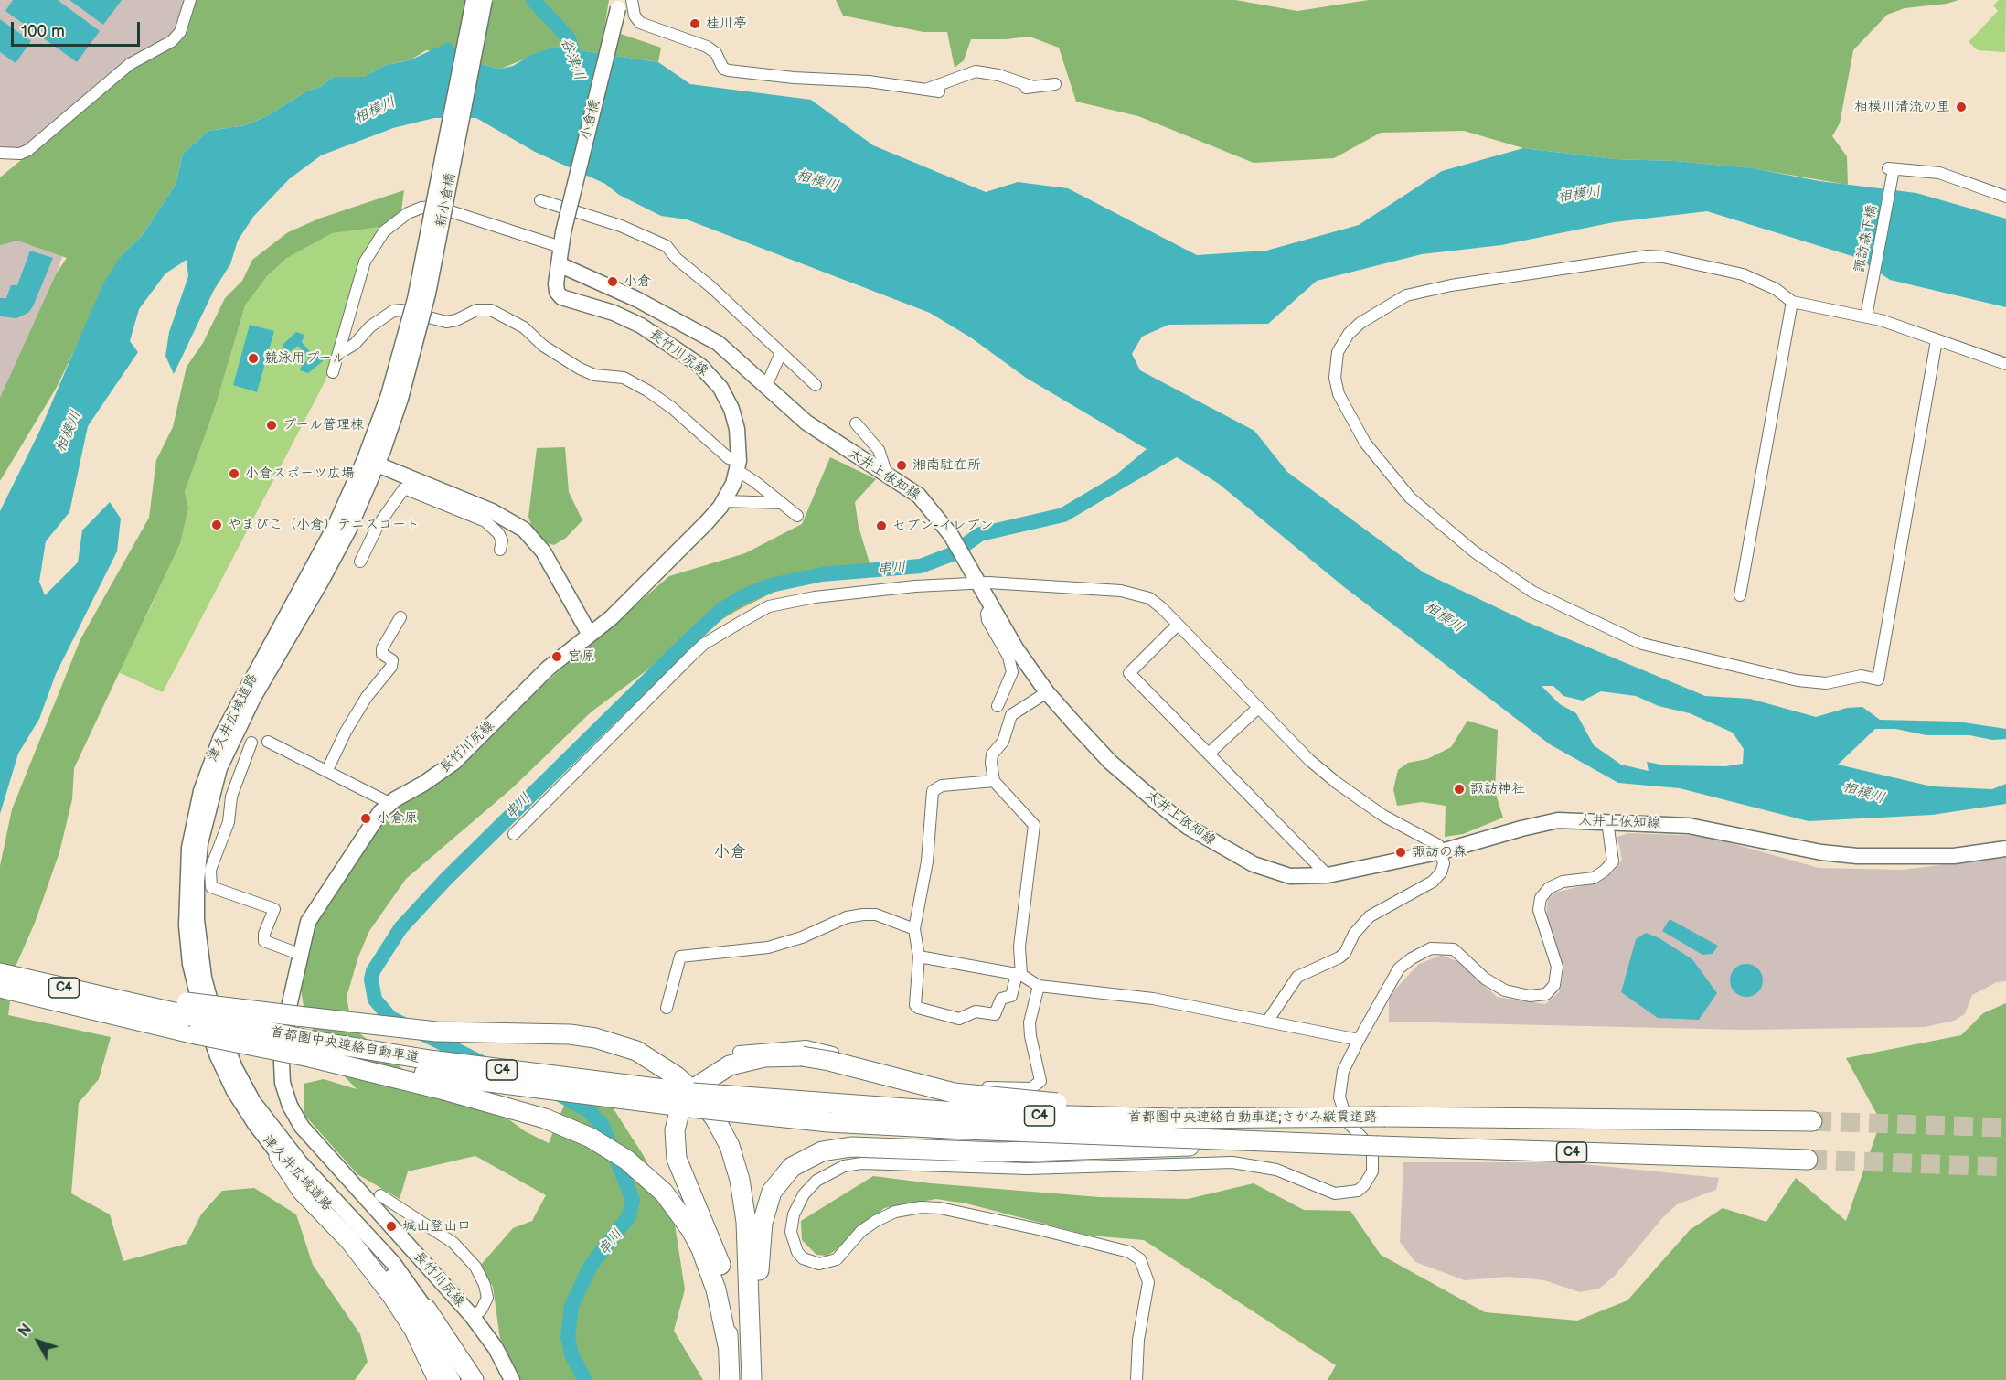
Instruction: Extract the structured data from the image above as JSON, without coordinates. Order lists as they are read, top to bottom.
{
  "streets": {
    "highway": ["C4", "首都圏中央連絡自動車道", "首都圏中央連絡自動車道;さがみ縦貫道路"],
    "main road": [
      "小倉橋",
      "新小倉橋",
      "長竹川尻線",
      "太井上依知線",
      "津久井広域道路"
    ],
    "street": ["諏訪森下橋"]
  },
  "crossings": [
    ["小倉橋", "長竹川尻線"],
    ["新小倉橋", "津久井広域道路"],
    ["長竹川尻線", "太井上依知線"],
    ["C4", "首都圏中央連絡自動車道"],
    ["首都圏中央連絡自動車道", "首都圏中央連絡自動車道;さがみ縦貫道路"]
  ],
  "districts": ["小倉"],
  "water": ["谷津川", "相模川", "串川"],
  "places": [
    "桂川亭",
    "相模川清流の里",
    "小倉",
    "競泳用プール",
    "プール管理棟",
    "湘南駐在所",
    "小倉スポーツ広場",
    "やまびこ（小倉）テニスコート",
    "セブン-イレブン",
    "宮原",
    "諏訪神社",
    "小倉原",
    "諏訪の森",
    "城山登山口"
  ],
  "scale_bar": "100 m",
  "north": "top left"
}
